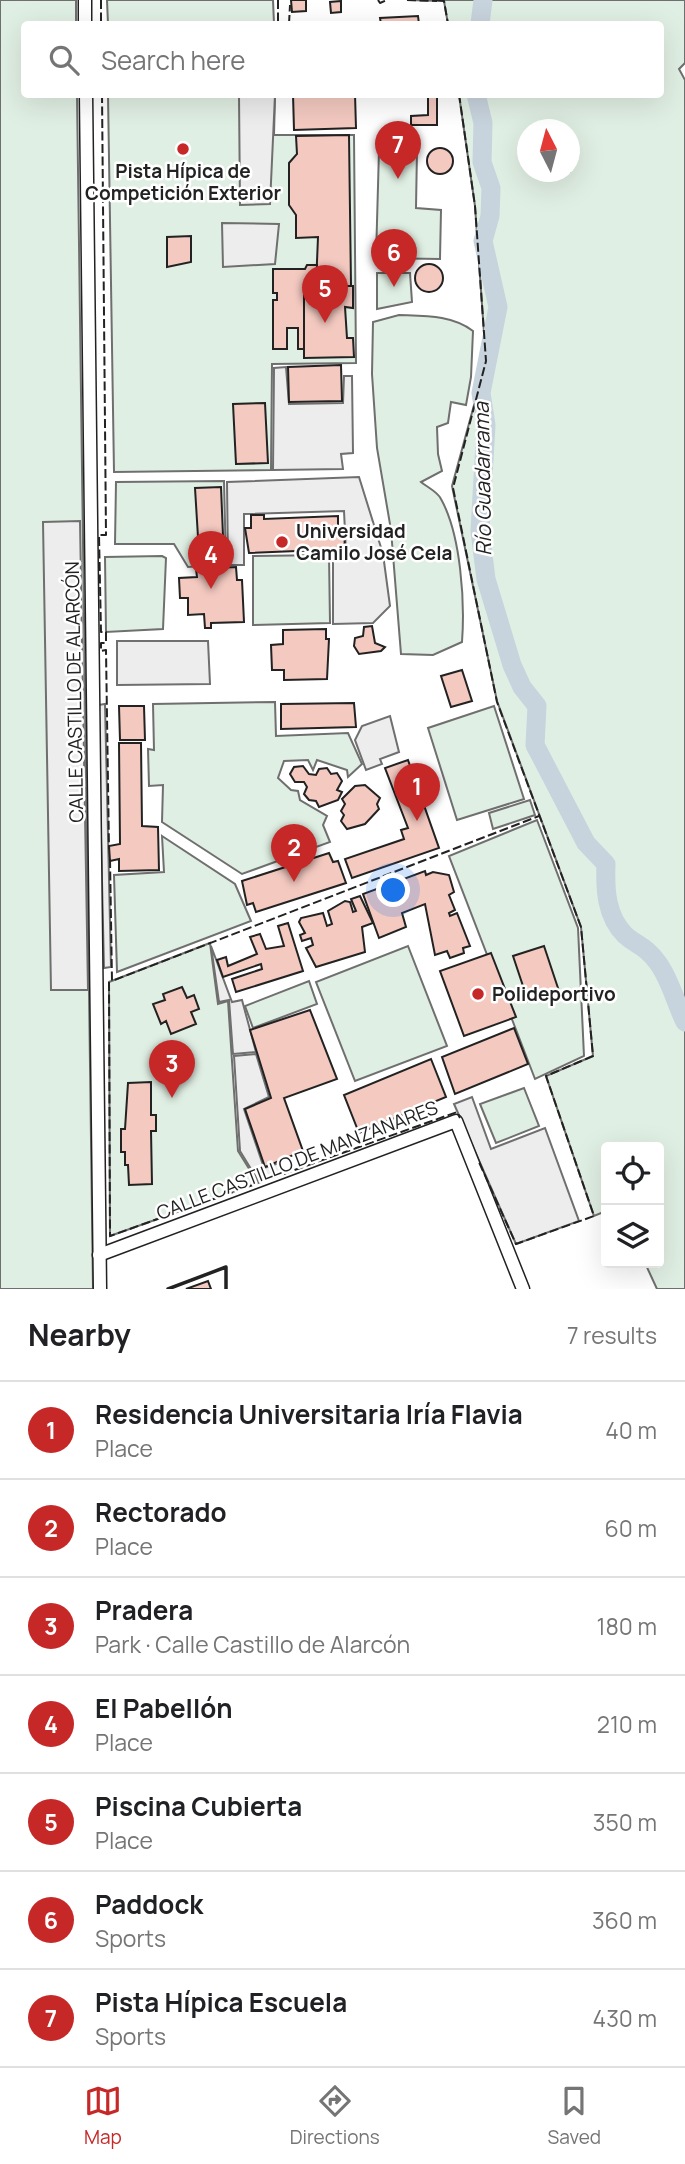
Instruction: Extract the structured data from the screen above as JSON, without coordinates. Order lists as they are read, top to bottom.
{
  "streets": {
    "street": ["CALLE CASTILLO DE ALARCÓN", "CALLE CASTILLO DE MANZANARES"]
  },
  "crossings": [
    ["CALLE CASTILLO DE ALARCÓN", "CALLE CASTILLO DE MANZANARES"]
  ],
  "water": ["Río Guadarrama"],
  "places": ["Pista Hípica de Competición Exterior", "Universidad Camilo José Cela", "Polideportivo"],
  "north": "top",
  "page": {
    "search": "Search here",
    "pins": [
      "7",
      "6",
      "5",
      "4",
      "1",
      "2",
      "3"
    ],
    "heading": ["Nearby", "7 results"],
    "list": [
      {
        "mark": "1",
        "name": "Residencia Universitaria Iría Flavia",
        "note": "Place",
        "value": "40 m"
      },
      {
        "mark": "2",
        "name": "Rectorado",
        "note": "Place",
        "value": "60 m"
      },
      {
        "mark": "3",
        "name": "Pradera",
        "note": "Park · Calle Castillo de Alarcón",
        "value": "180 m"
      },
      {
        "mark": "4",
        "name": "El Pabellón",
        "note": "Place",
        "value": "210 m"
      },
      {
        "mark": "5",
        "name": "Piscina Cubierta",
        "note": "Place",
        "value": "350 m"
      },
      {
        "mark": "6",
        "name": "Paddock",
        "note": "Sports",
        "value": "360 m"
      },
      {
        "mark": "7",
        "name": "Pista Hípica Escuela",
        "note": "Sports",
        "value": "430 m"
      }
    ],
    "nav": ["Map", "Directions", "Saved"]
  }
}
